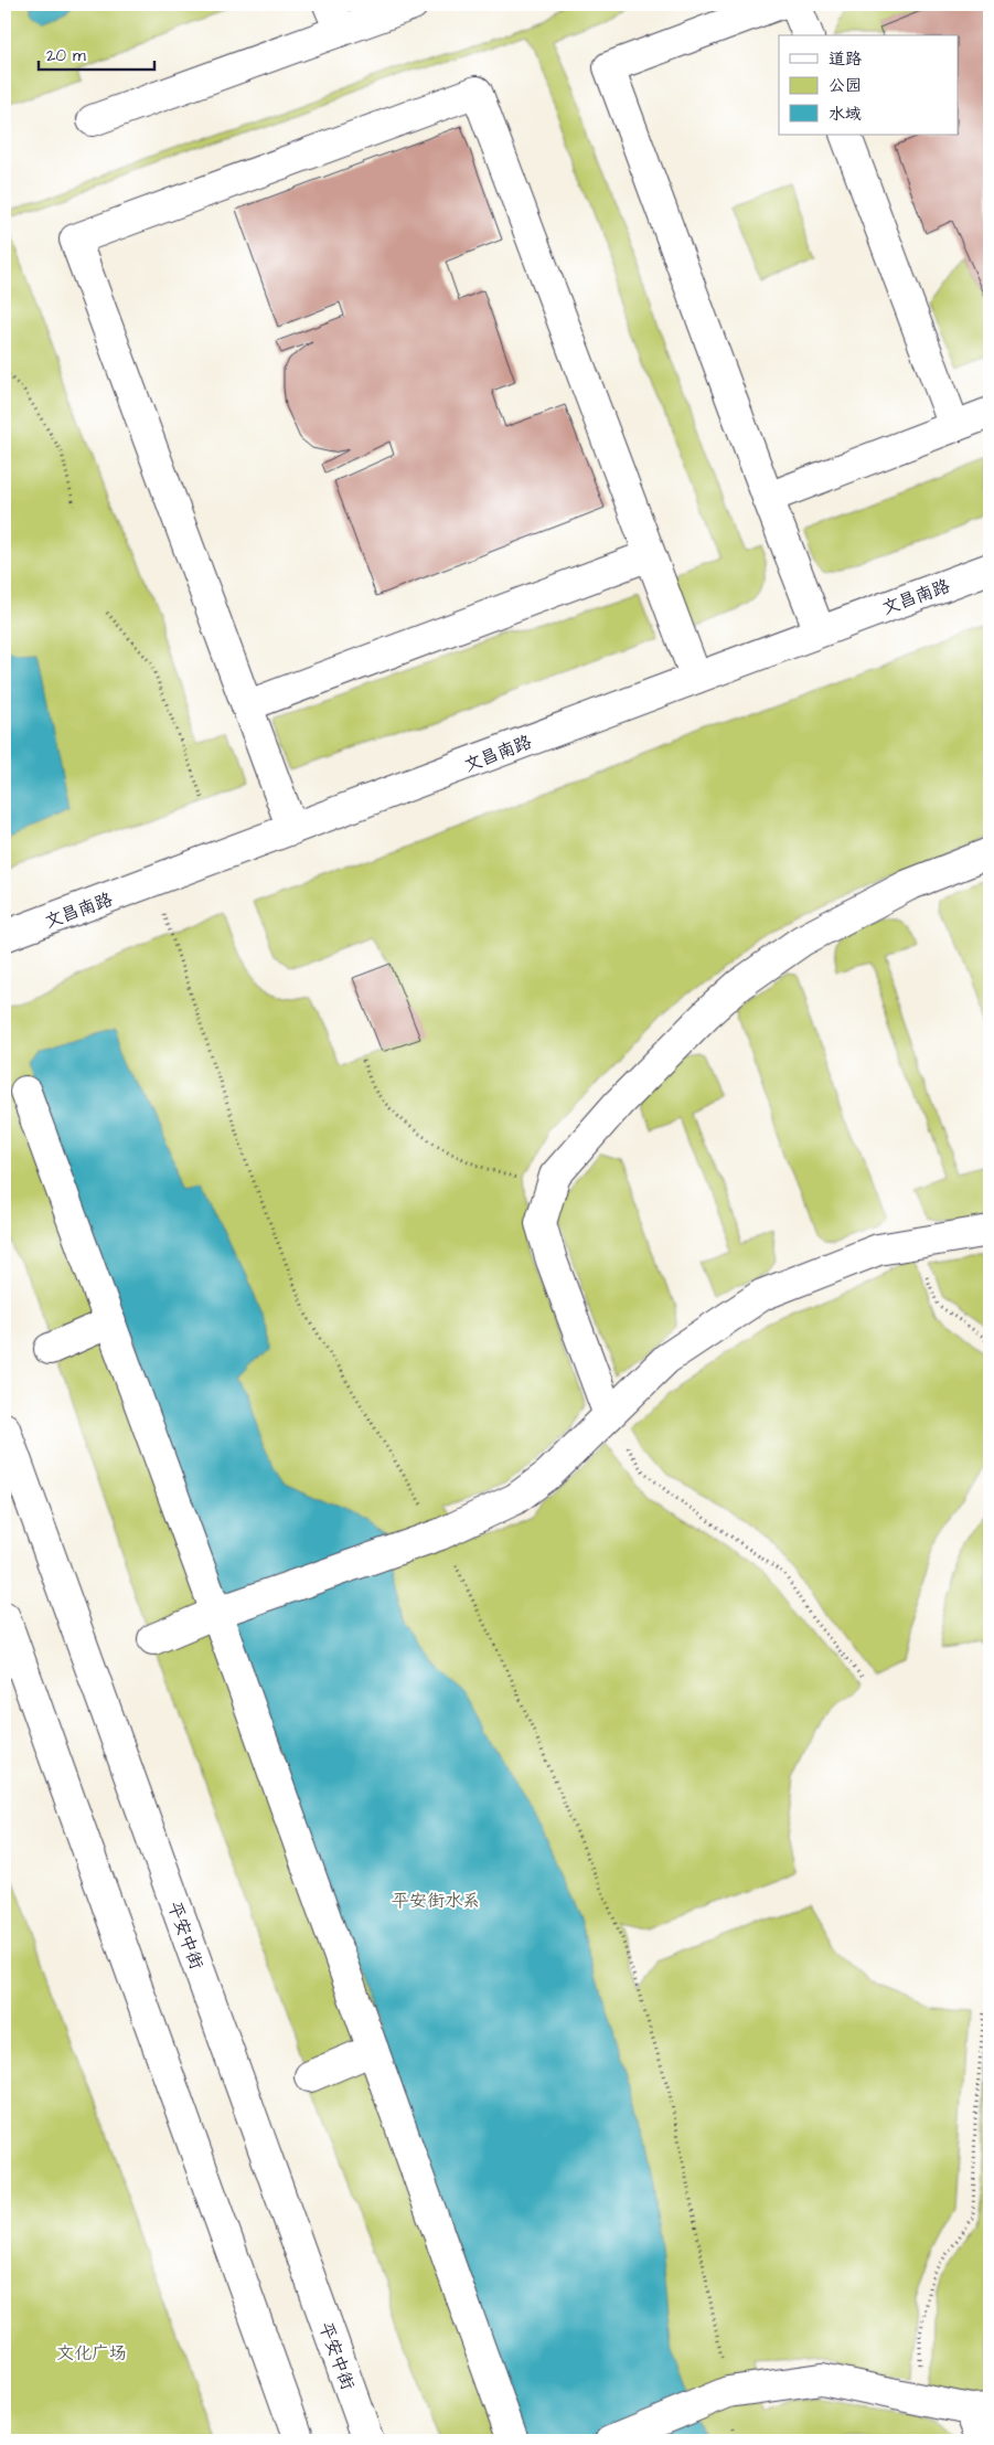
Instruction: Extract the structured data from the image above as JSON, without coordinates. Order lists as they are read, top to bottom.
{
  "streets": {
    "street": ["文昌南路", "平安中街"]
  },
  "parks": ["平安街水系", "文化广场"],
  "legend": ["道路", "公园", "水域"],
  "scale_bar": "20 m"
}
